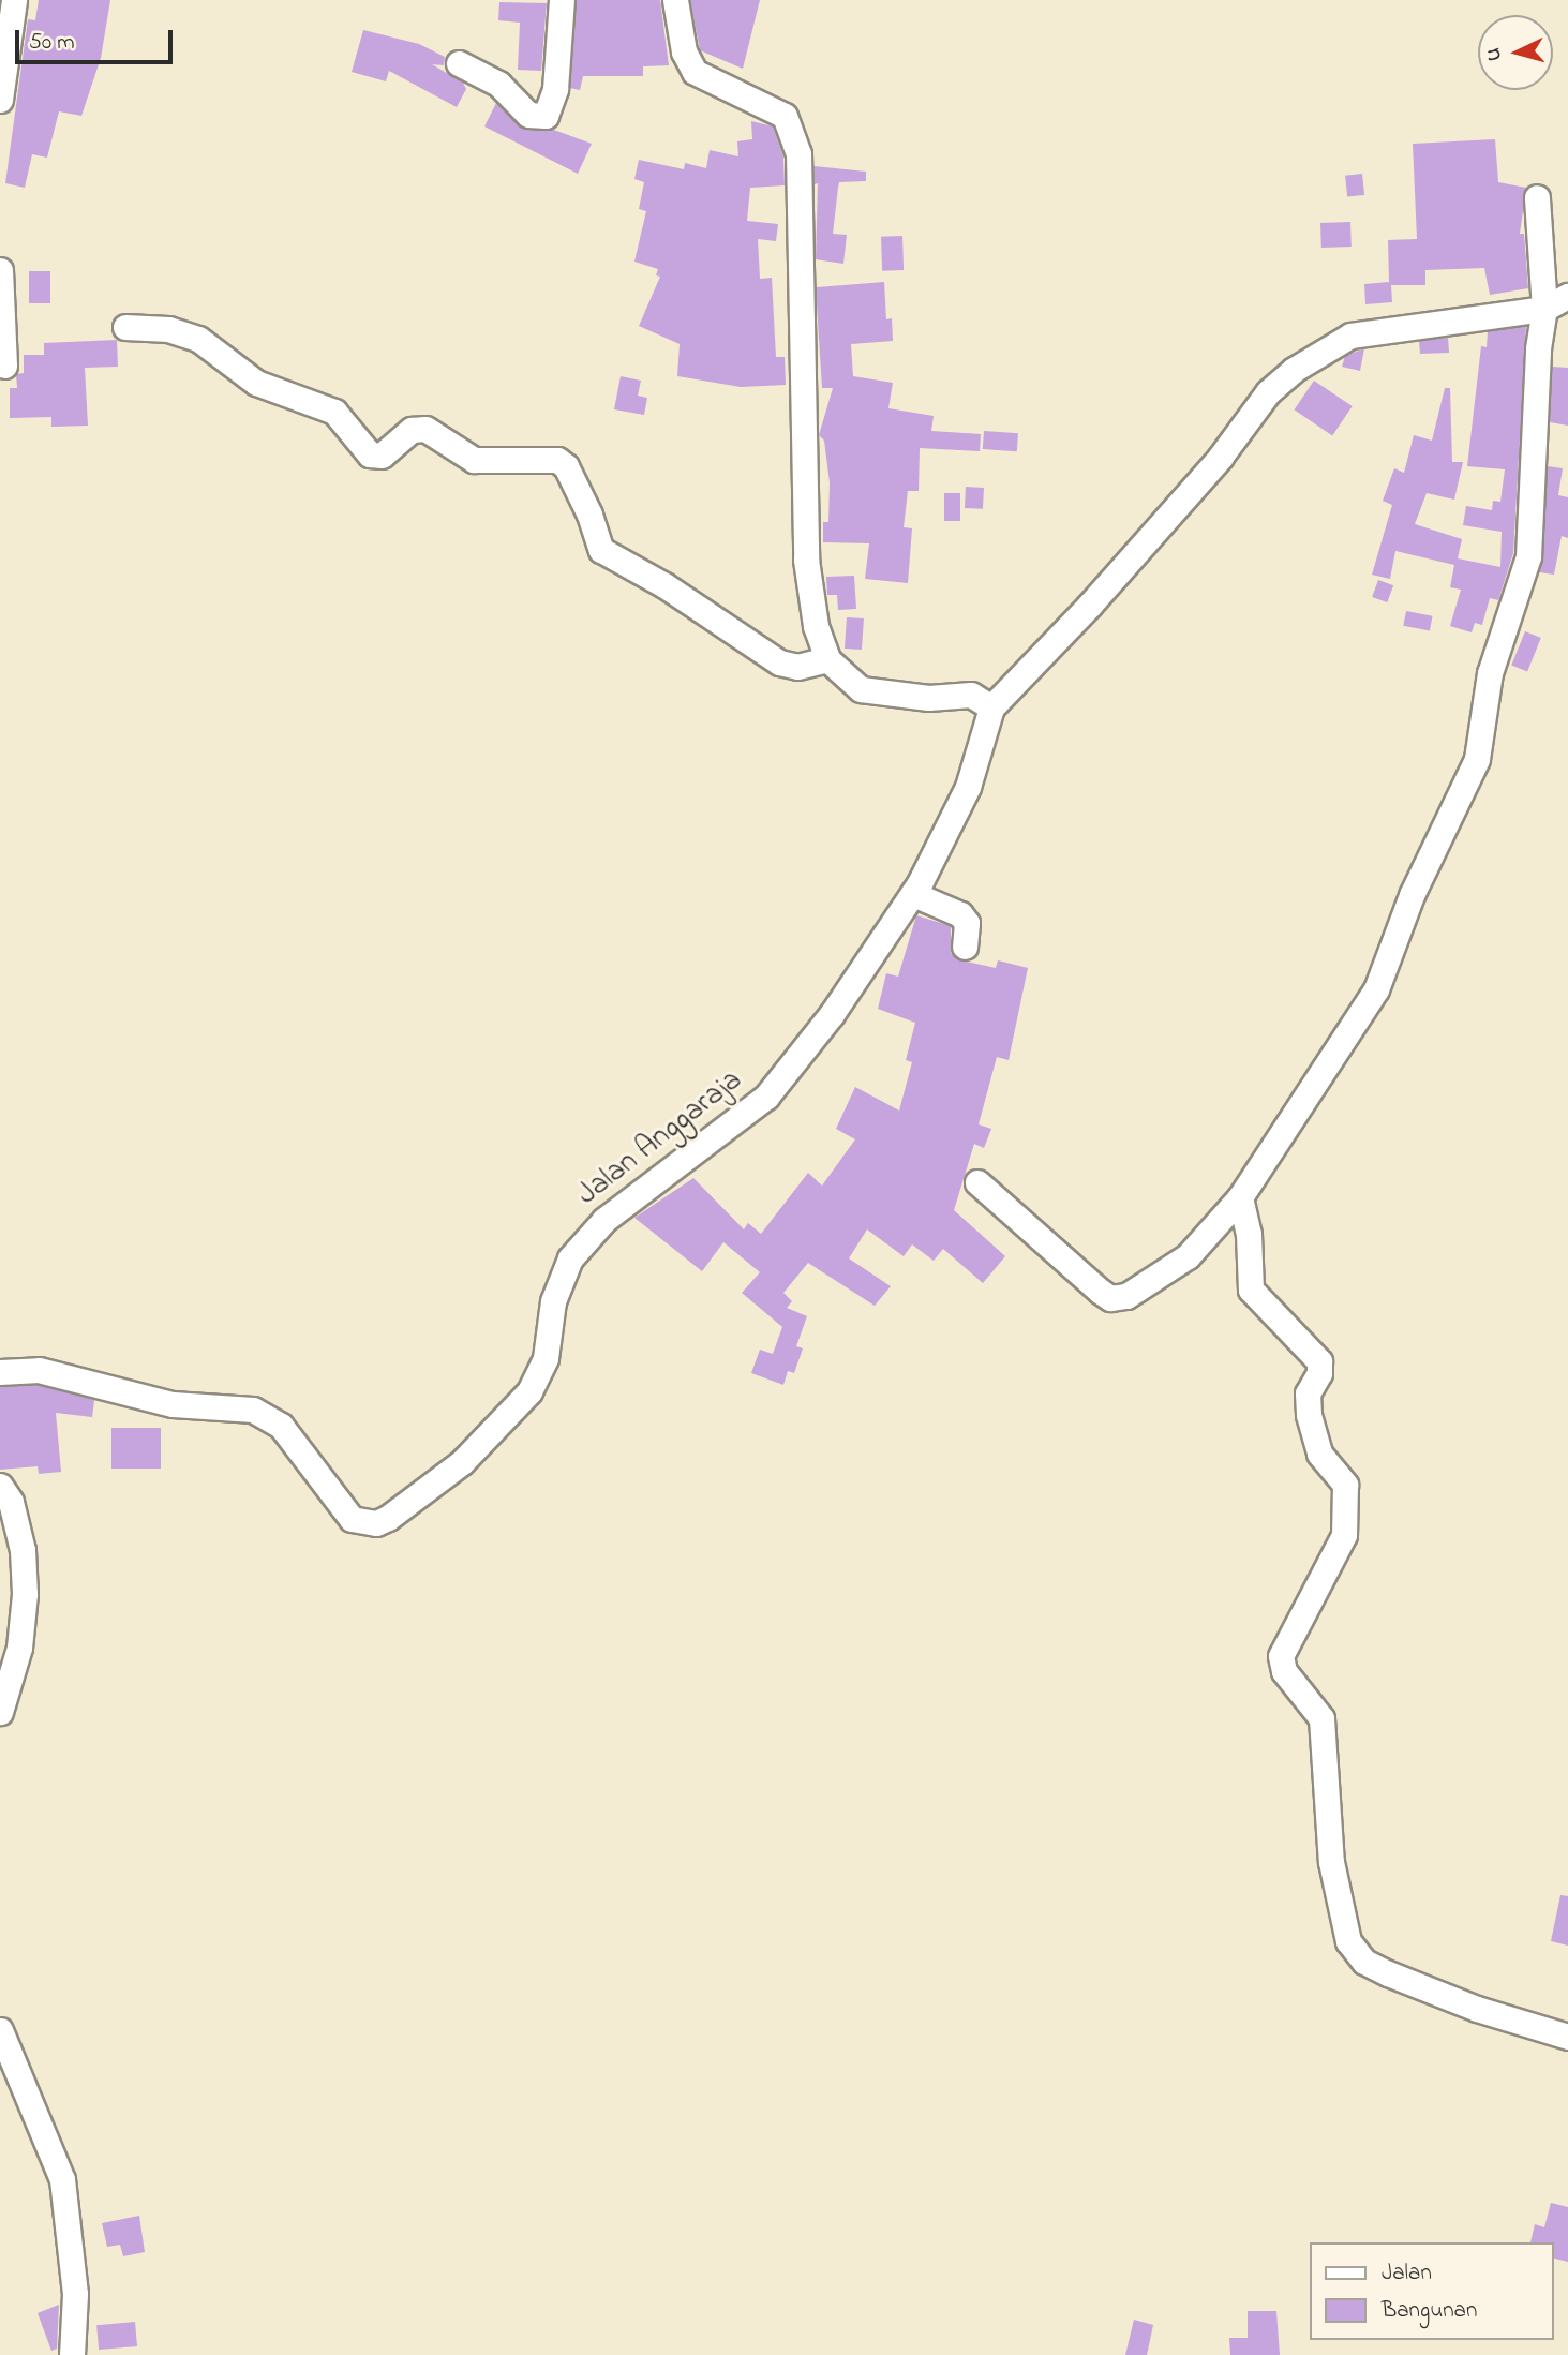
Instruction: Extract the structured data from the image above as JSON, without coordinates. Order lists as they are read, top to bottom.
{
  "streets": {
    "street": ["Jalan Anggaraja"]
  },
  "legend": ["Jalan", "Bangunan"],
  "scale_bar": "50 m",
  "north": "left"
}
